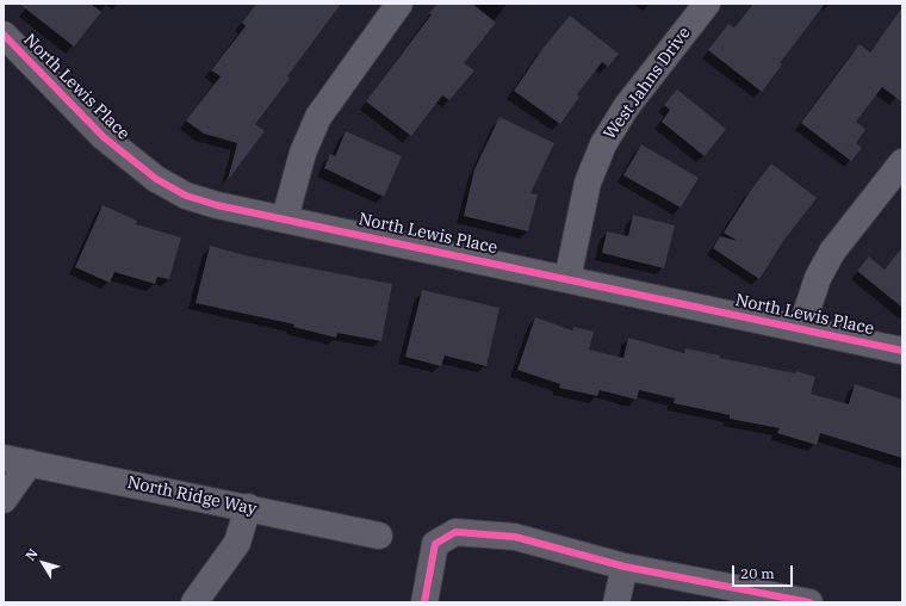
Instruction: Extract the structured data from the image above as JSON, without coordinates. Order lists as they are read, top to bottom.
{
  "streets": {
    "street": ["West Jahns Drive", "North Lewis Place", "North Ridge Way"]
  },
  "crossings": [
    ["West Jahns Drive", "North Lewis Place"]
  ],
  "scale_bar": "20 m",
  "north": "top left"
}
